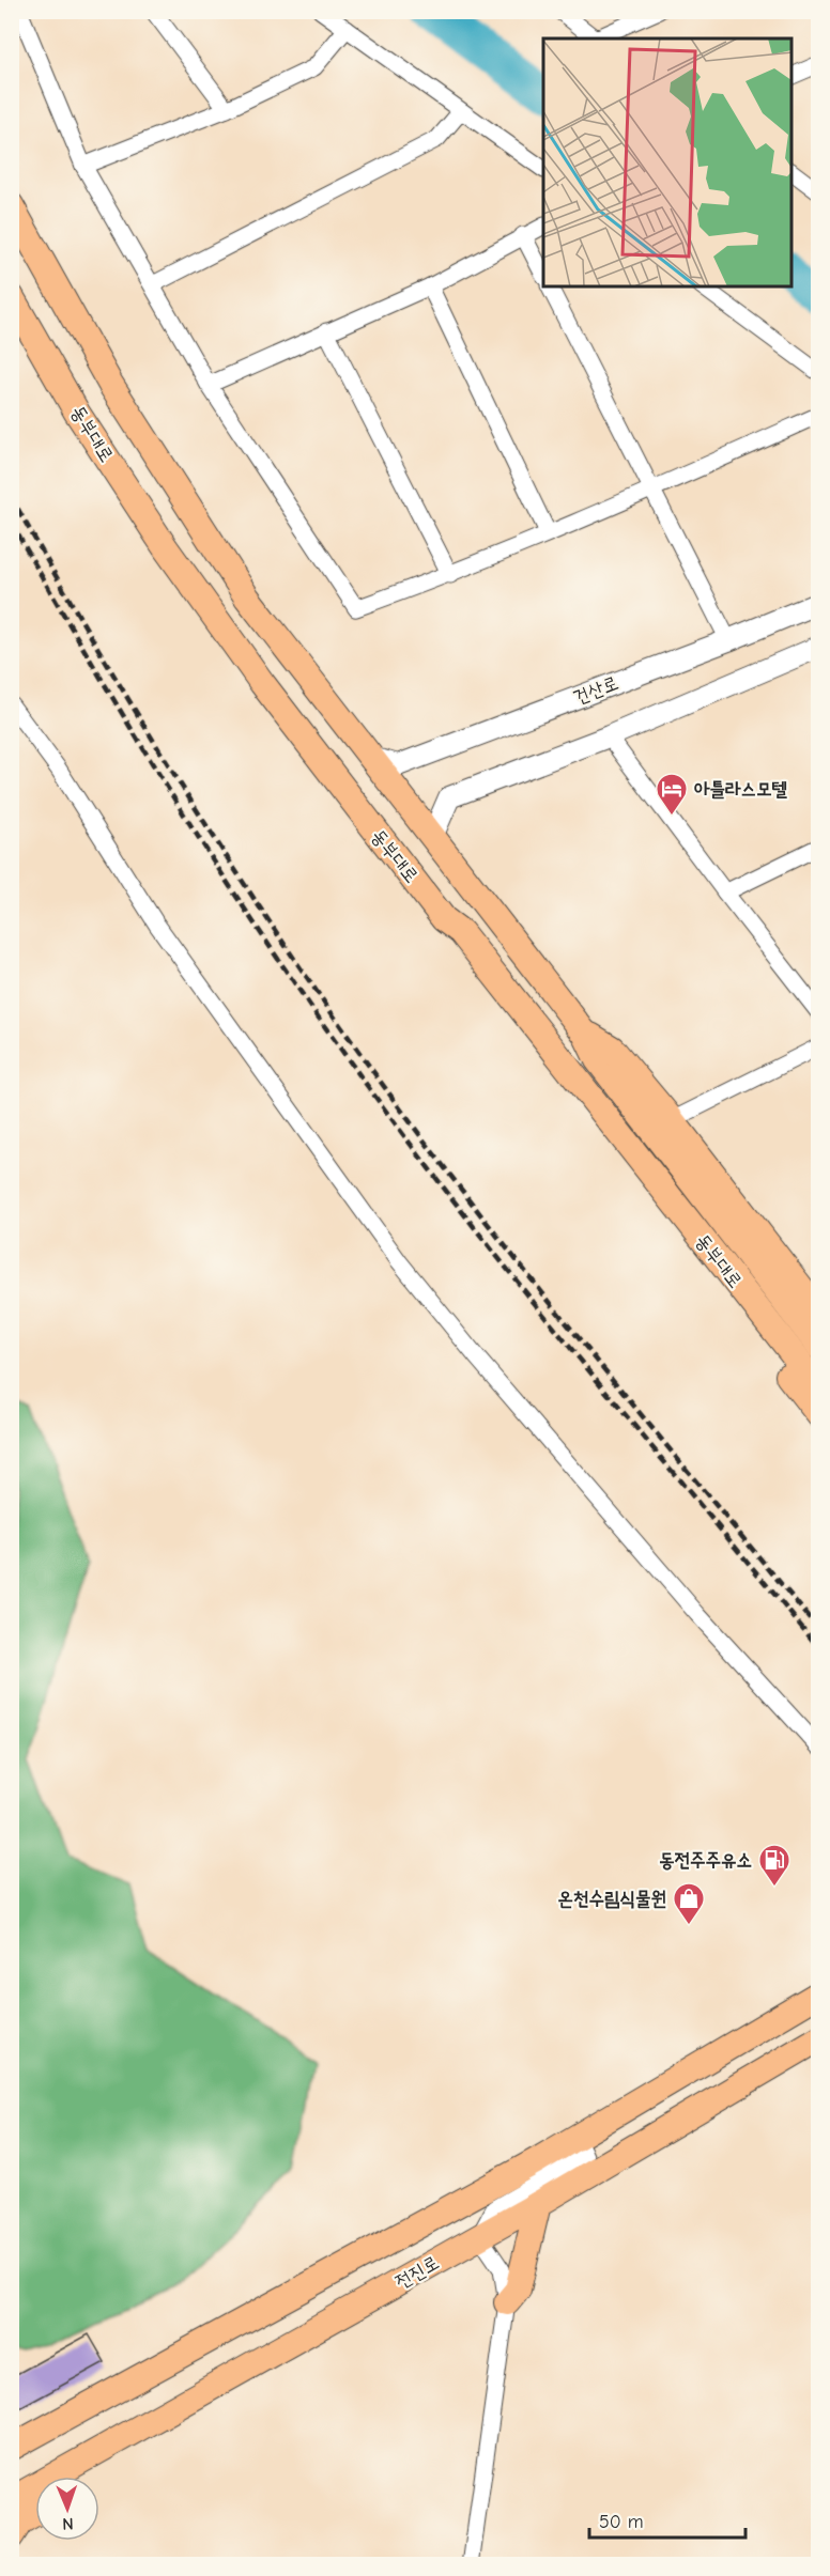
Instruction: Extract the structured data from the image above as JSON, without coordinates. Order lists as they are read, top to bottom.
{
  "streets": {
    "main road": ["동부대로", "전진로"],
    "street": ["건산로"]
  },
  "crossings": [
    ["동부대로", "건산로"]
  ],
  "places": {
    "hotel": ["아틀라스모텔"],
    "fuel station": ["동전주주유소"],
    "shop": ["온천수림식물원"]
  },
  "scale_bar": "50 m",
  "north": "bottom"
}
